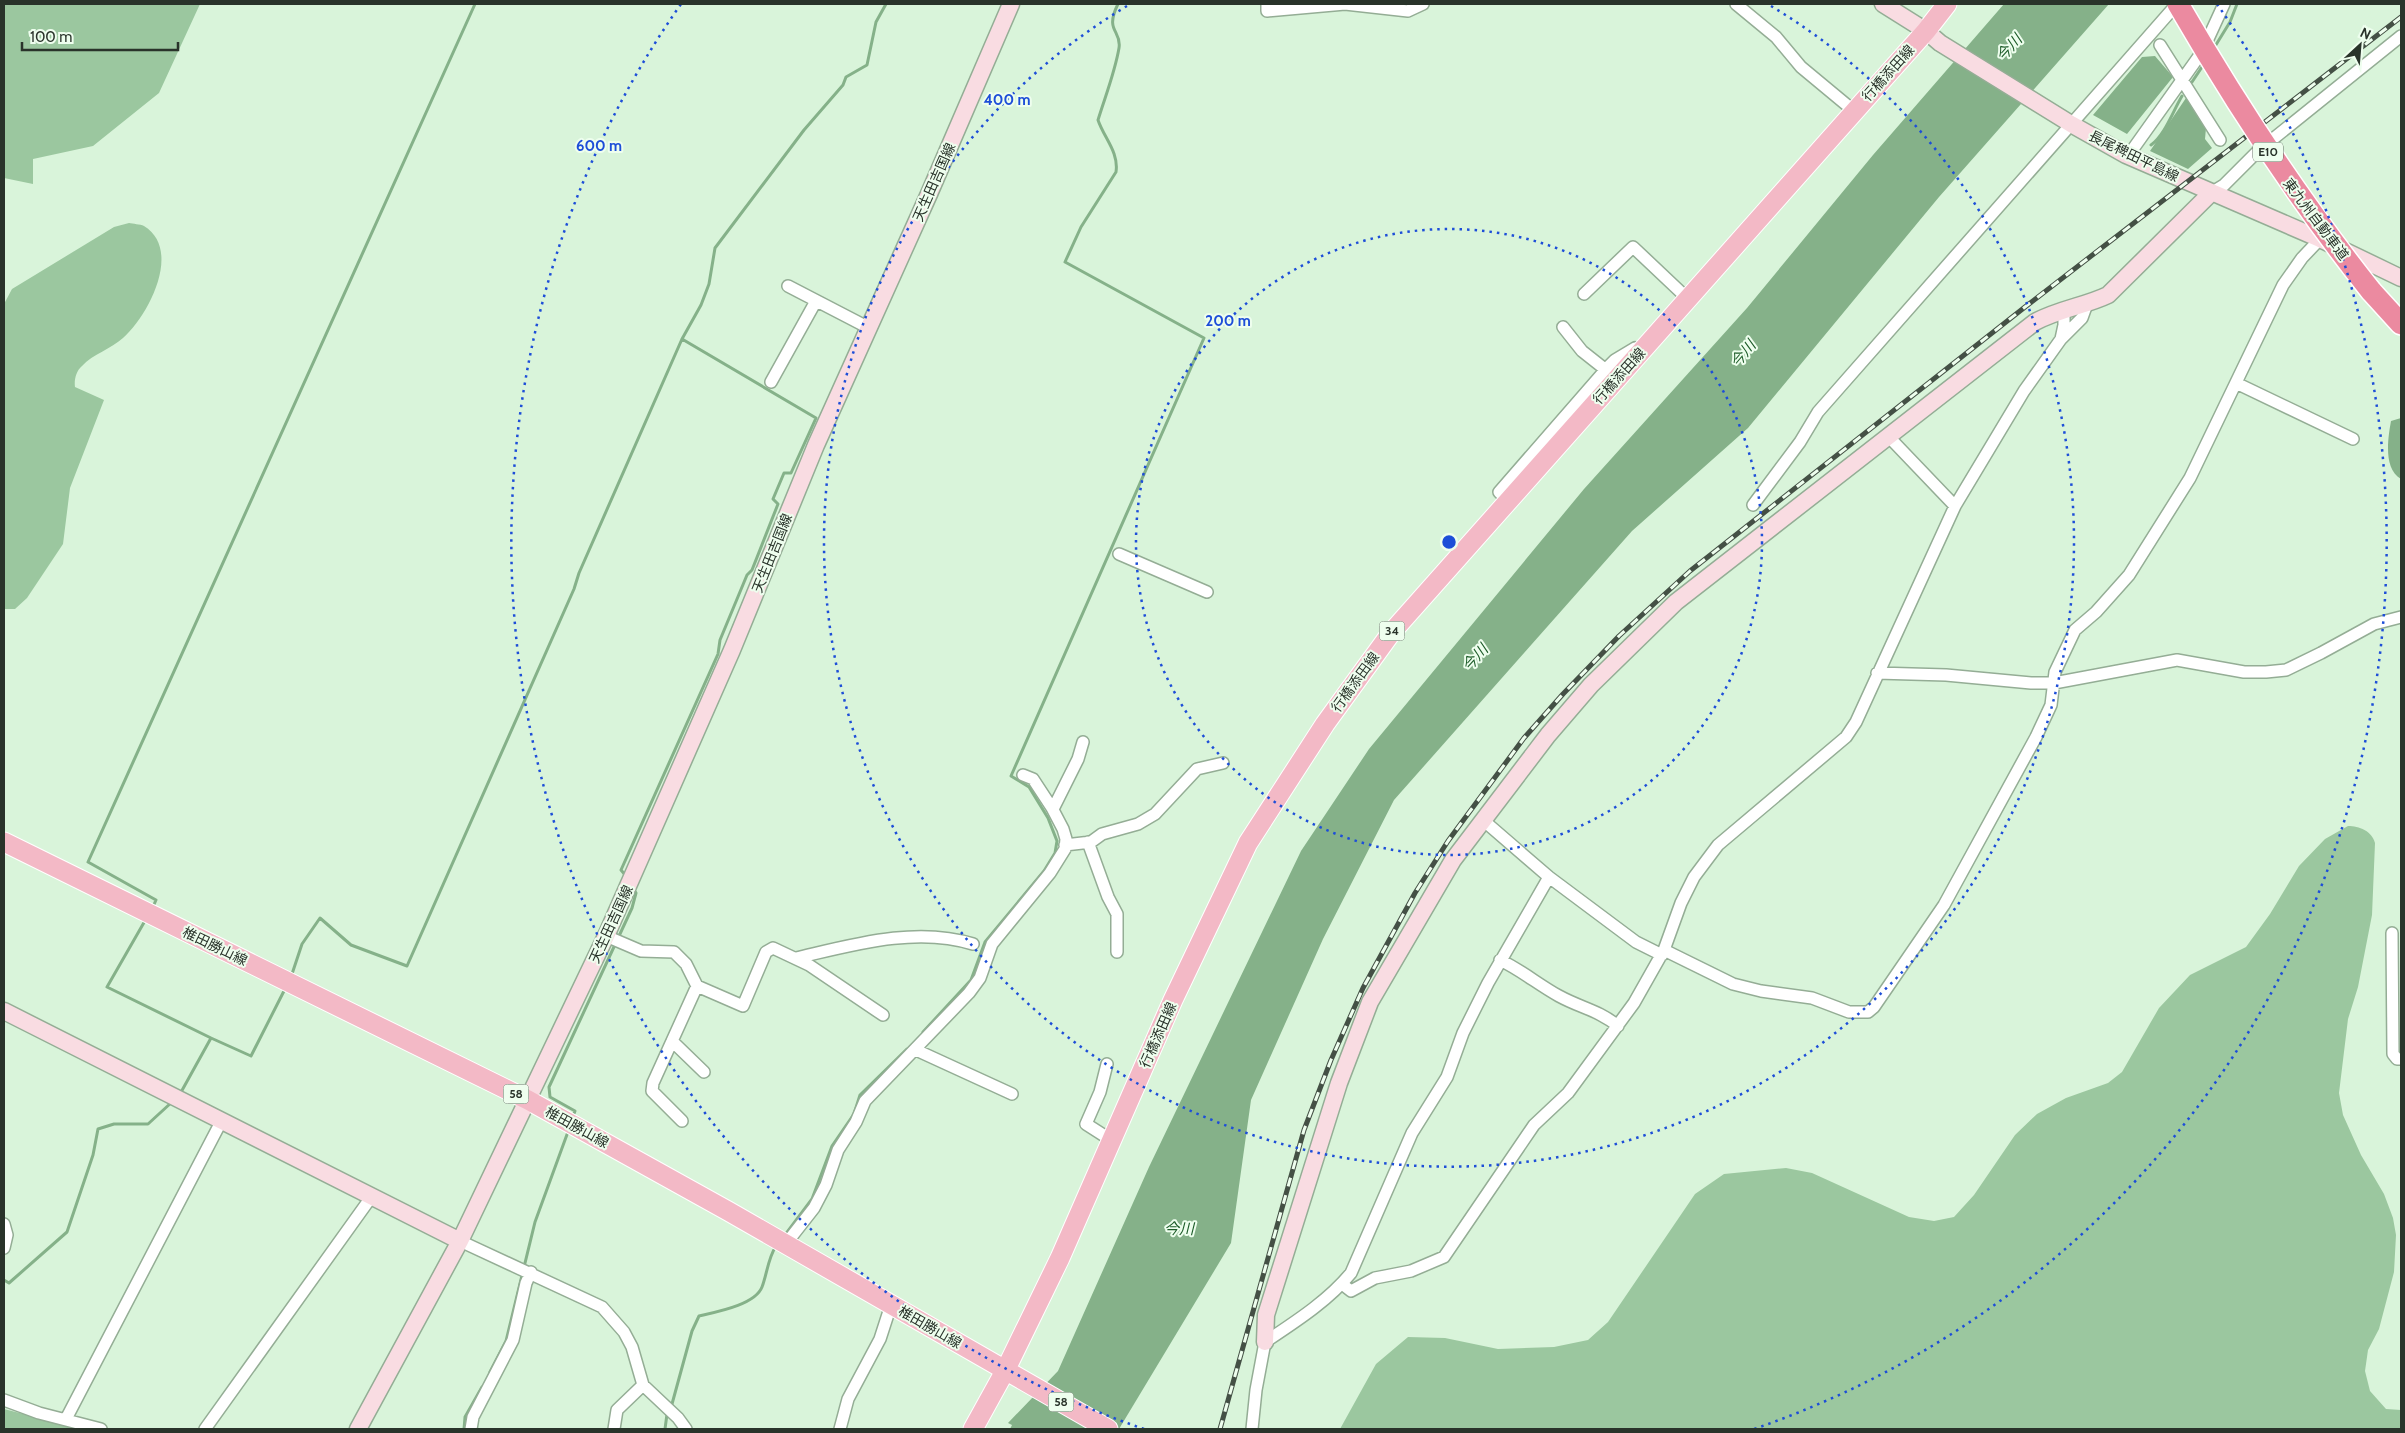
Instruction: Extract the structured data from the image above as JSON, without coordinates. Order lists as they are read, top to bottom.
{
  "streets": {
    "highway": ["E10", "東九州自動車道"],
    "main road": [
      "行橋添田線",
      "34",
      "椎田勝山線",
      "58"
    ],
    "street": ["長尾稗田平島線", "天生田吉国線"]
  },
  "crossings": [
    ["行橋添田線", "長尾稗田平島線"],
    ["行橋添田線", "椎田勝山線"],
    ["天生田吉国線", "椎田勝山線"]
  ],
  "water": ["今川"],
  "scale_bar": "100 m",
  "north": "top right",
  "rings": ["400 m", "600 m", "200 m"]
}
